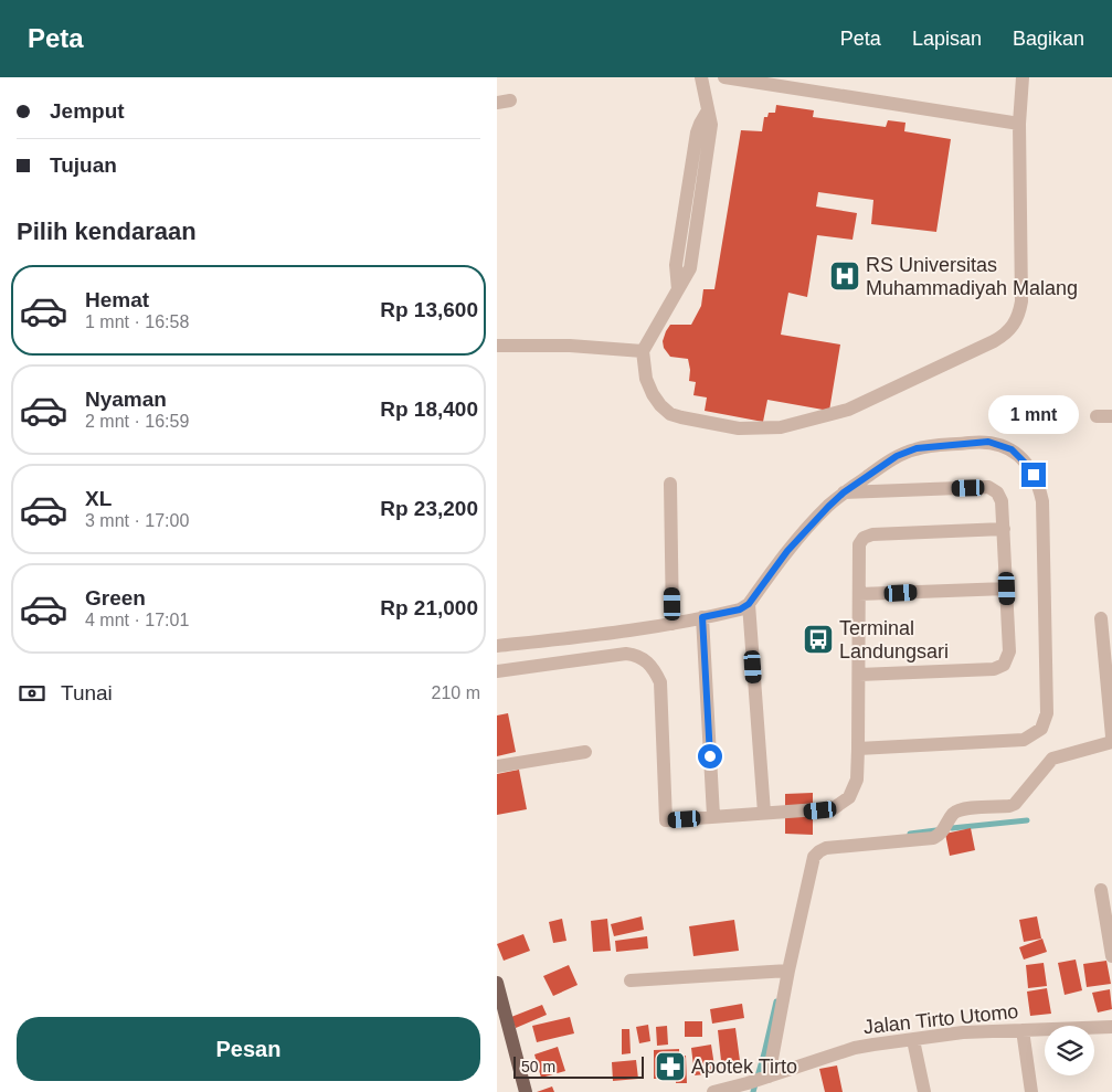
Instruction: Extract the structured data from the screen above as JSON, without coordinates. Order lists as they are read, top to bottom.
{
  "streets": {
    "street": ["Jalan Tirto Utomo"]
  },
  "places": {
    "hospital": ["RS Universitas Muhammadiyah Malang"],
    "bus stop": ["Terminal Landungsari"],
    "pharmacy": ["Apotek Tirto"]
  },
  "scale_bar": "50 m",
  "page": {
    "header": "Peta",
    "nav": ["Peta", "Lapisan", "Bagikan"],
    "banner": ["Jemput", "Tujuan"],
    "heading": "Pilih kendaraan",
    "list": [
      {
        "name": "Hemat",
        "note": "1 mnt · 16:58",
        "value": "Rp 13,600"
      },
      {
        "name": "Nyaman",
        "note": "2 mnt · 16:59",
        "value": "Rp 18,400"
      },
      {
        "name": "XL",
        "note": "3 mnt · 17:00",
        "value": "Rp 23,200"
      },
      {
        "name": "Green",
        "note": "4 mnt · 17:01",
        "value": "Rp 21,000"
      }
    ],
    "bubble": "1 mnt",
    "pay": ["Tunai", "210 m"],
    "buttons": "Pesan",
    "scale": "50 m"
  }
}
